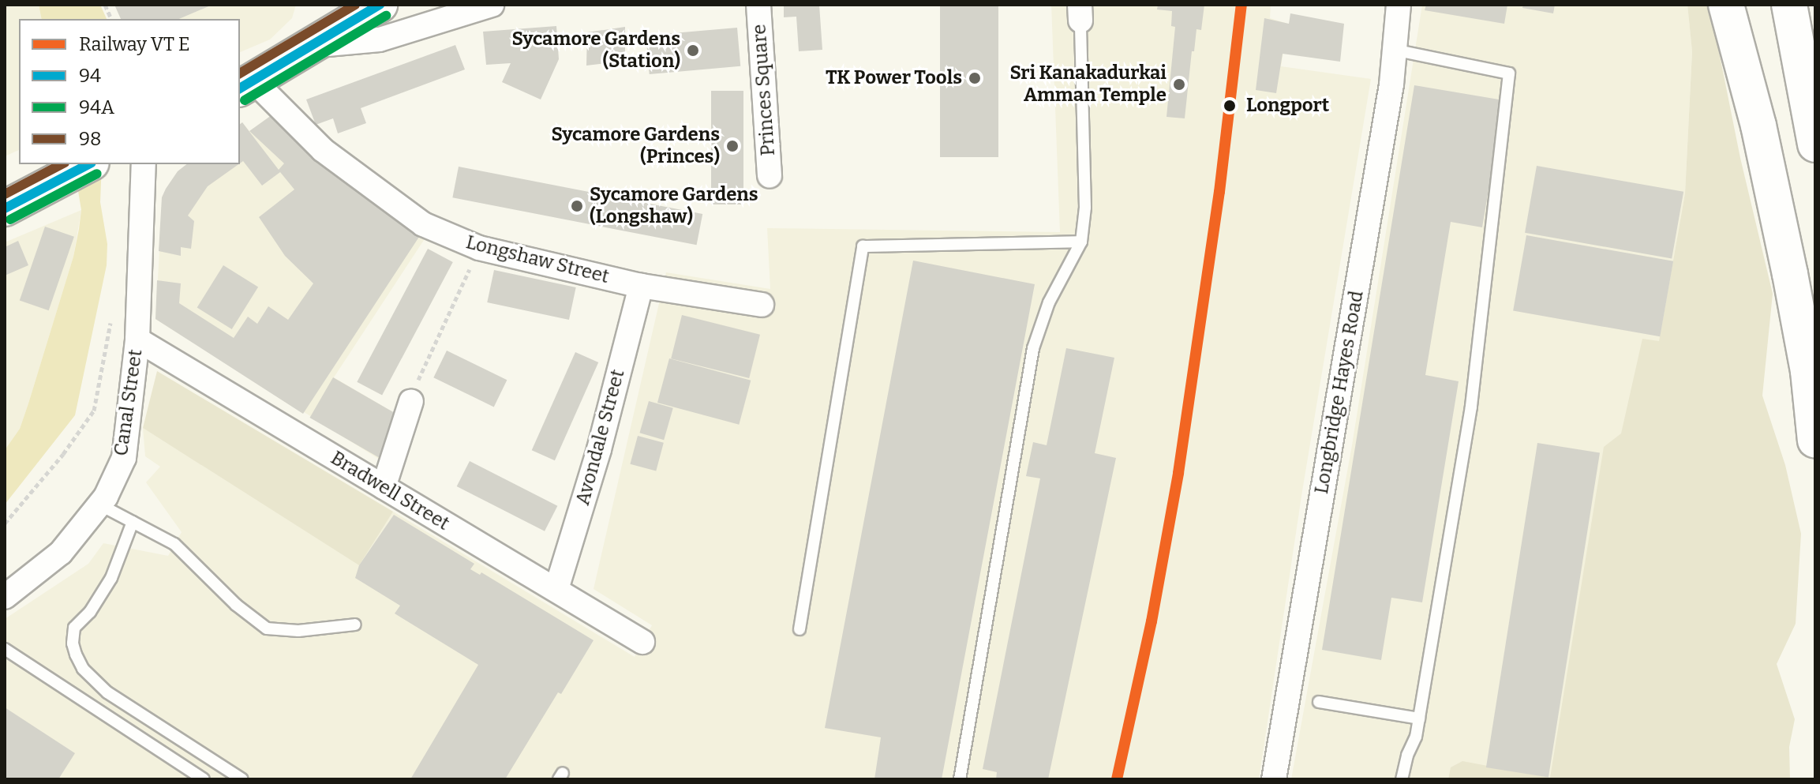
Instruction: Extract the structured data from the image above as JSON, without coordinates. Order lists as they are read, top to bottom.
{
  "streets": {
    "street": [
      "Princes Square",
      "Longshaw Street",
      "Longbridge Hayes Road",
      "Canal Street",
      "Avondale Street",
      "Bradwell Street"
    ]
  },
  "crossings": [
    ["Longshaw Street", "Avondale Street"],
    ["Canal Street", "Bradwell Street"],
    ["Avondale Street", "Bradwell Street"]
  ],
  "places": [
    "Sycamore Gardens (Station)",
    "TK Power Tools",
    "Sri Kanakadurkai Amman Temple",
    "Longport",
    "Sycamore Gardens (Princes)",
    "Sycamore Gardens (Longshaw)"
  ],
  "lines": ["transit line 94", "transit line 98", "transit line 94A"],
  "legend": [
    "Railway VT E",
    "94",
    "94A",
    "98"
  ]
}
